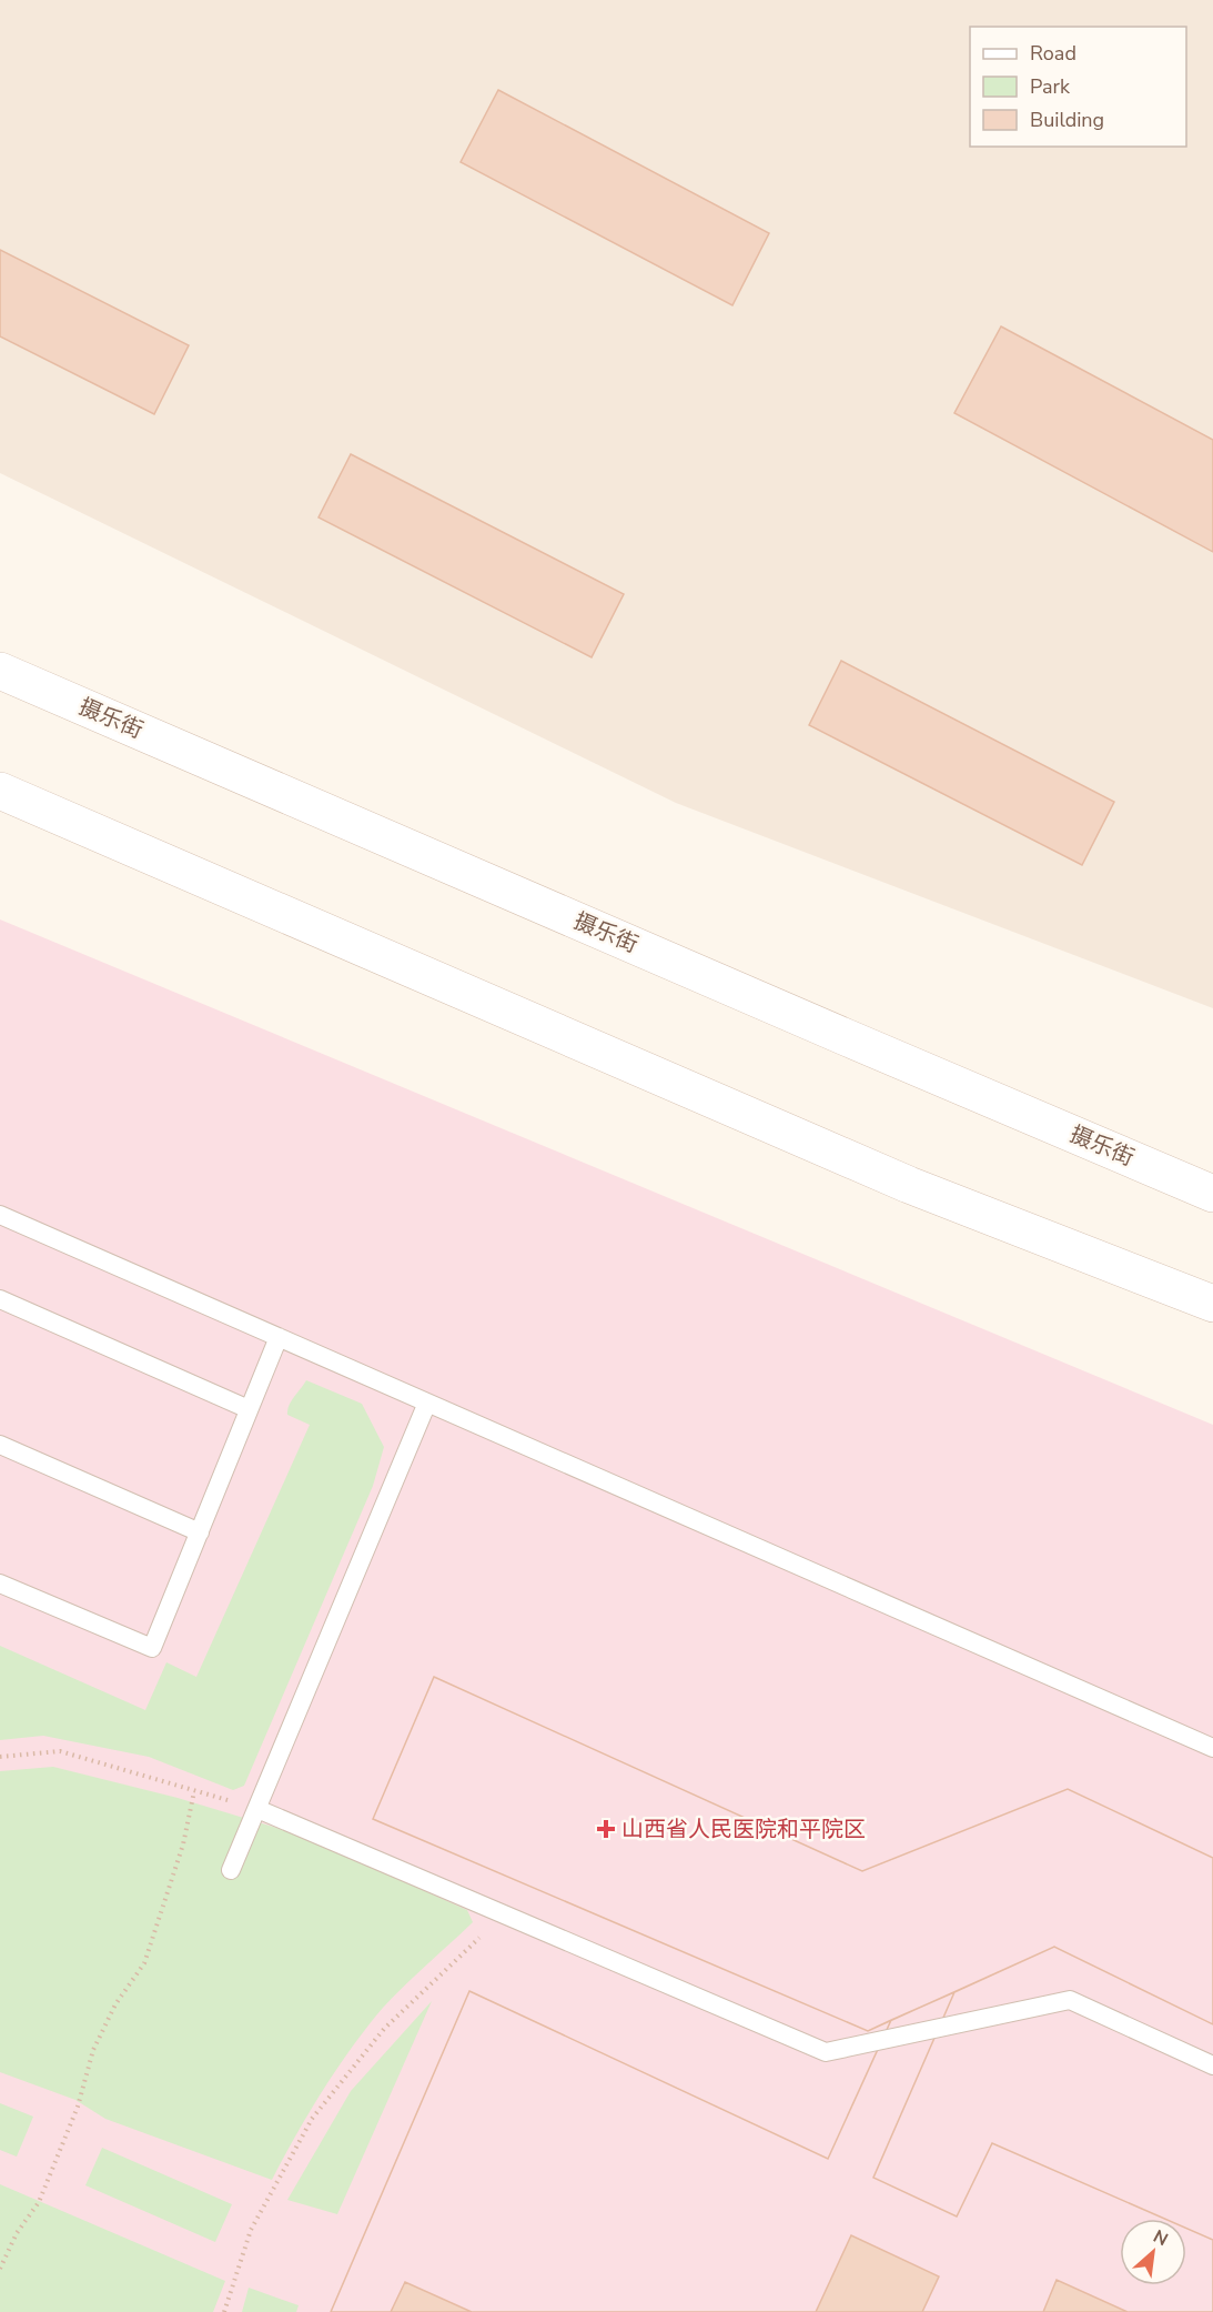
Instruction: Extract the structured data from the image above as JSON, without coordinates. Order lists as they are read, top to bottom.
{
  "streets": {
    "main road": ["摄乐街"]
  },
  "places": {
    "health": ["山西省人民医院和平院区"]
  },
  "legend": ["Road", "Park", "Building"],
  "north": "top right"
}
